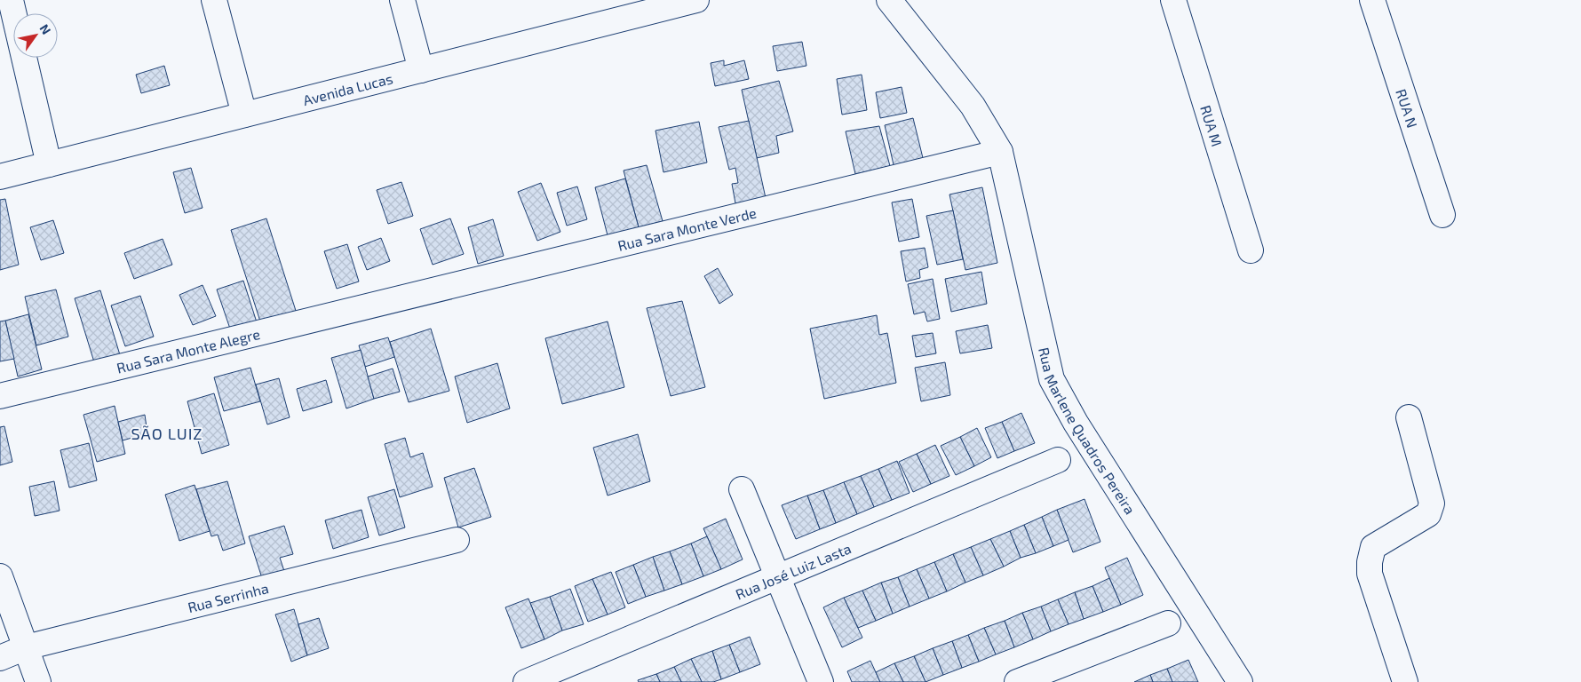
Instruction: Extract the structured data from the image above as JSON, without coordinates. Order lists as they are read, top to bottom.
{
  "streets": {
    "street": [
      "Avenida Lucas",
      "RUA N",
      "RUA M",
      "Rua Sara Monte Verde",
      "Rua Sara Monte Alegre",
      "Rua Marlene Quadros Pereira",
      "Rua José Luiz Lasta",
      "Rua Serrinha"
    ]
  },
  "crossings": [
    ["Rua Sara Monte Verde", "Rua Sara Monte Alegre"],
    ["Rua Sara Monte Verde", "Rua Marlene Quadros Pereira"]
  ],
  "districts": ["SÃO LUIZ"],
  "north": "top right"
}
